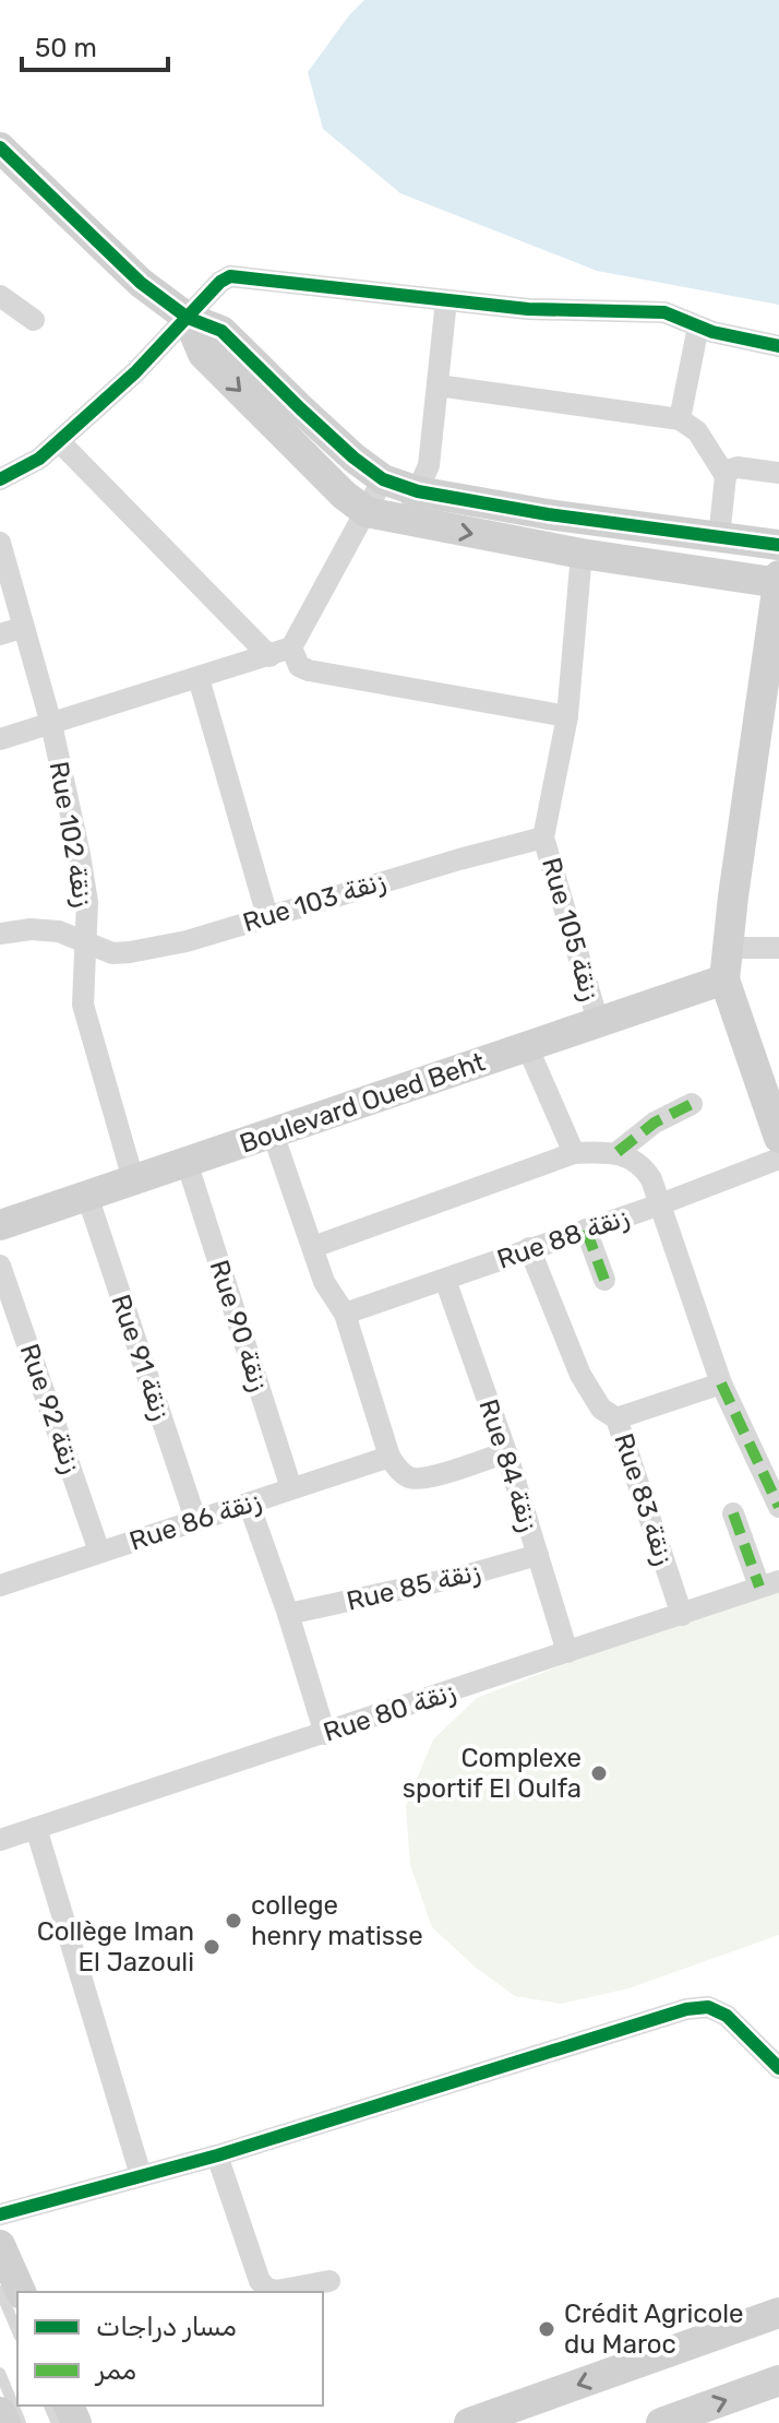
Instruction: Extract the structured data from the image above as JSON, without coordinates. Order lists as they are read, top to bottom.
{
  "streets": {
    "street": [
      "Rue 102 زنقة",
      "Rue 103 زنقة",
      "Rue 105 زنقة",
      "Boulevard Oued Beht",
      "Rue 88 زنقة",
      "Rue 90 زنقة",
      "Rue 91 زنقة",
      "Rue 92 زنقة",
      "Rue 84 زنقة",
      "Rue 83 زنقة",
      "Rue 86 زنقة",
      "Rue 85 زنقة",
      "Rue 80 زنقة"
    ]
  },
  "crossings": [
    ["Rue 102 زنقة", "Rue 103 زنقة"],
    ["Rue 102 زنقة", "Boulevard Oued Beht"],
    ["Rue 103 زنقة", "Rue 105 زنقة"],
    ["Rue 105 زنقة", "Boulevard Oued Beht"],
    ["Boulevard Oued Beht", "Rue 90 زنقة"],
    ["Boulevard Oued Beht", "Rue 91 زنقة"],
    ["Rue 88 زنقة", "Rue 84 زنقة"],
    ["Rue 88 زنقة", "Rue 83 زنقة"],
    ["Rue 90 زنقة", "Rue 86 زنقة"],
    ["Rue 91 زنقة", "Rue 86 زنقة"],
    ["Rue 92 زنقة", "Rue 86 زنقة"],
    ["Rue 84 زنقة", "Rue 85 زنقة"],
    ["Rue 84 زنقة", "Rue 80 زنقة"],
    ["Rue 83 زنقة", "Rue 80 زنقة"]
  ],
  "places": [
    "Complexe sportif El Oulfa",
    "college henry matisse",
    "Collège Iman El Jazouli",
    "Crédit Agricole du Maroc"
  ],
  "legend": ["مسار دراجات", "ممر"],
  "scale_bar": "50 m"
}
